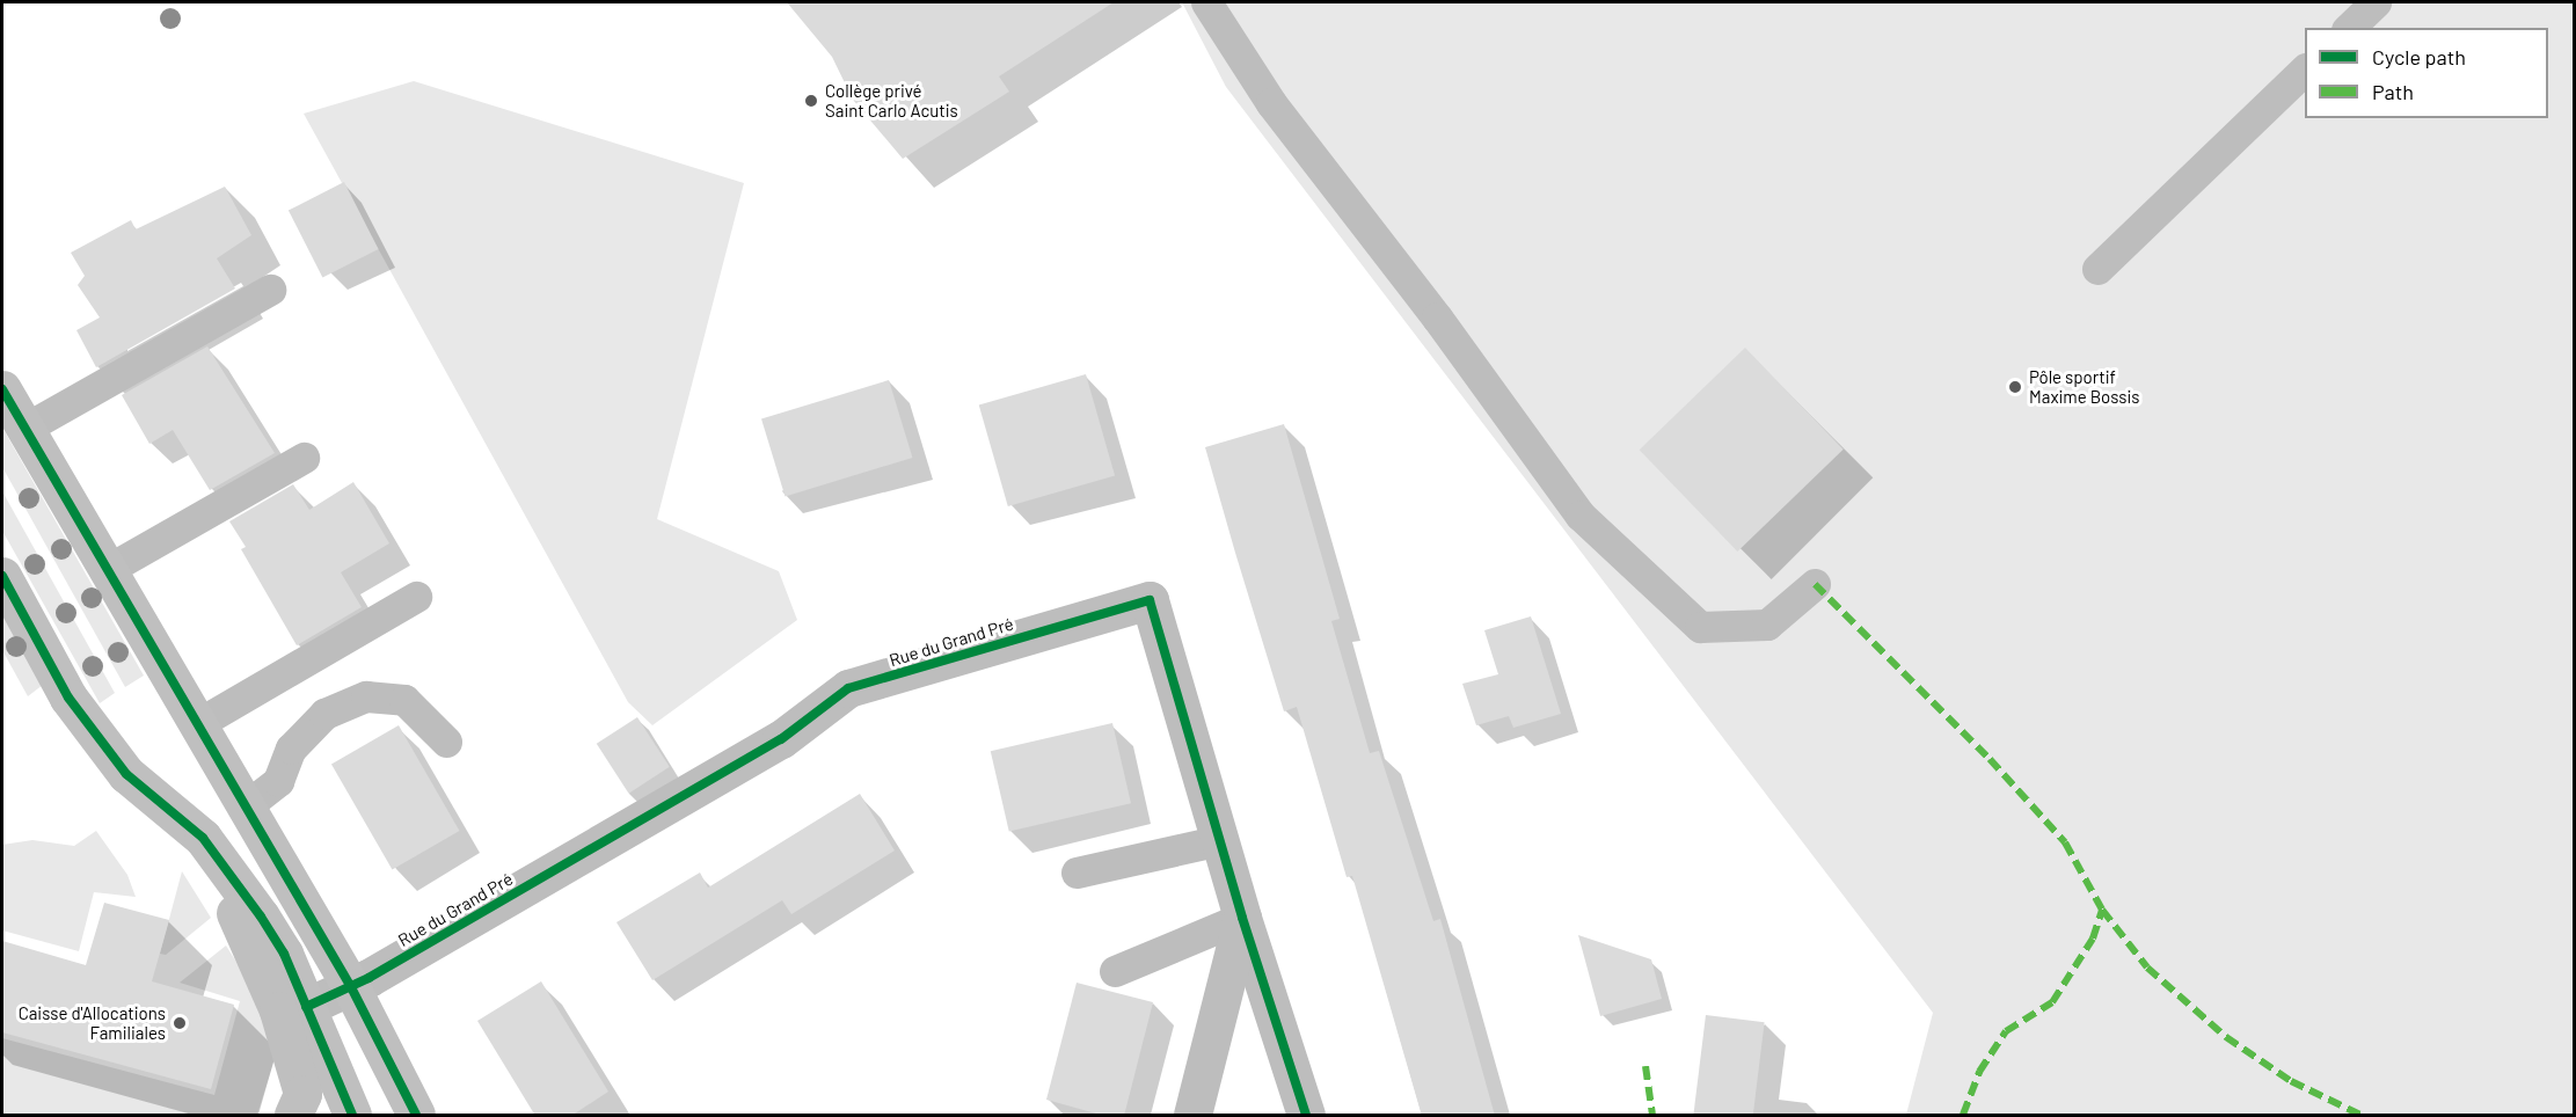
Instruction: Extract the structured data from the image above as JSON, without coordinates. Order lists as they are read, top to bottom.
{
  "streets": {
    "street": ["Rue du Grand Pré"]
  },
  "places": ["Collège privé Saint Carlo Acutis", "Pôle sportif Maxime Bossis", "Caisse d'Allocations Familiales"],
  "legend": ["Cycle path", "Path"]
}
